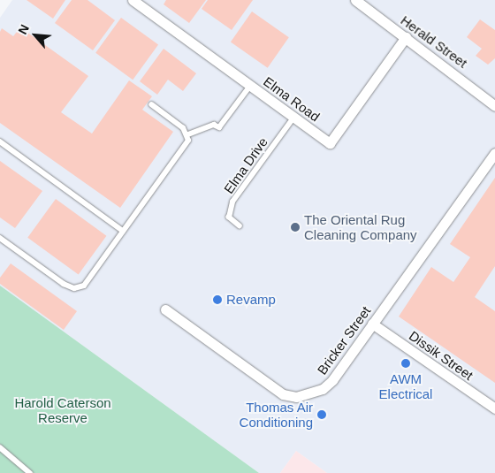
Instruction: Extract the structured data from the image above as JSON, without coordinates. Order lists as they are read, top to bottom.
{
  "streets": {
    "street": [
      "Herald Street",
      "Elma Road",
      "Bricker Street",
      "Dissik Street"
    ],
    "lane": ["Elma Drive"]
  },
  "crossings": [
    ["Herald Street", "Elma Road"],
    ["Elma Road", "Elma Drive"],
    ["Bricker Street", "Dissik Street"]
  ],
  "parks": ["Harold Caterson Reserve"],
  "places": [
    "The Oriental Rug Cleaning Company",
    "Revamp",
    "AWM Electrical",
    "Thomas Air Conditioning"
  ],
  "north": "top left"
}
